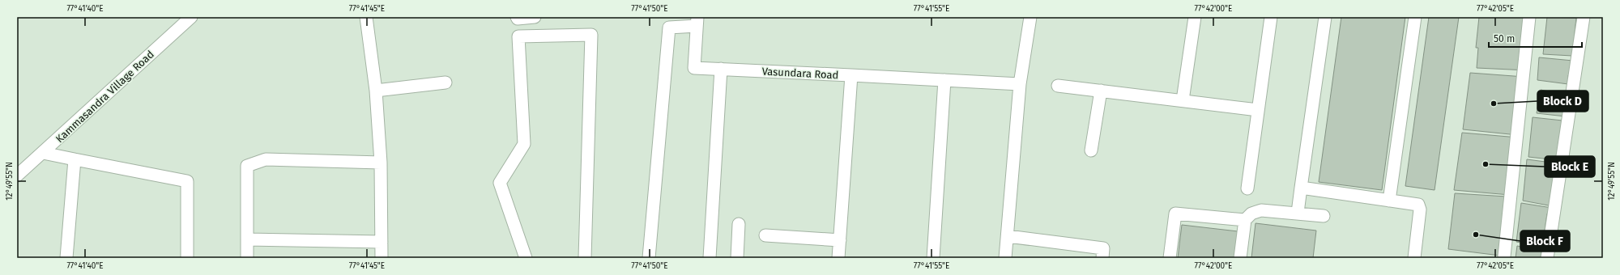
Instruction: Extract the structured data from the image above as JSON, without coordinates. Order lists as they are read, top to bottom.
{
  "streets": {
    "street": ["Vasundara Road", "Kammasandra Village Road"]
  },
  "places": ["Block D", "Block E", "Block F"],
  "scale_bar": "50 m",
  "coordinates": [
    "77°41'40\"E",
    "77°41'45\"E",
    "77°41'50\"E",
    "77°41'55\"E",
    "77°42'00\"E",
    "77°42'05\"E",
    "12°49'55\"N"
  ]
}
